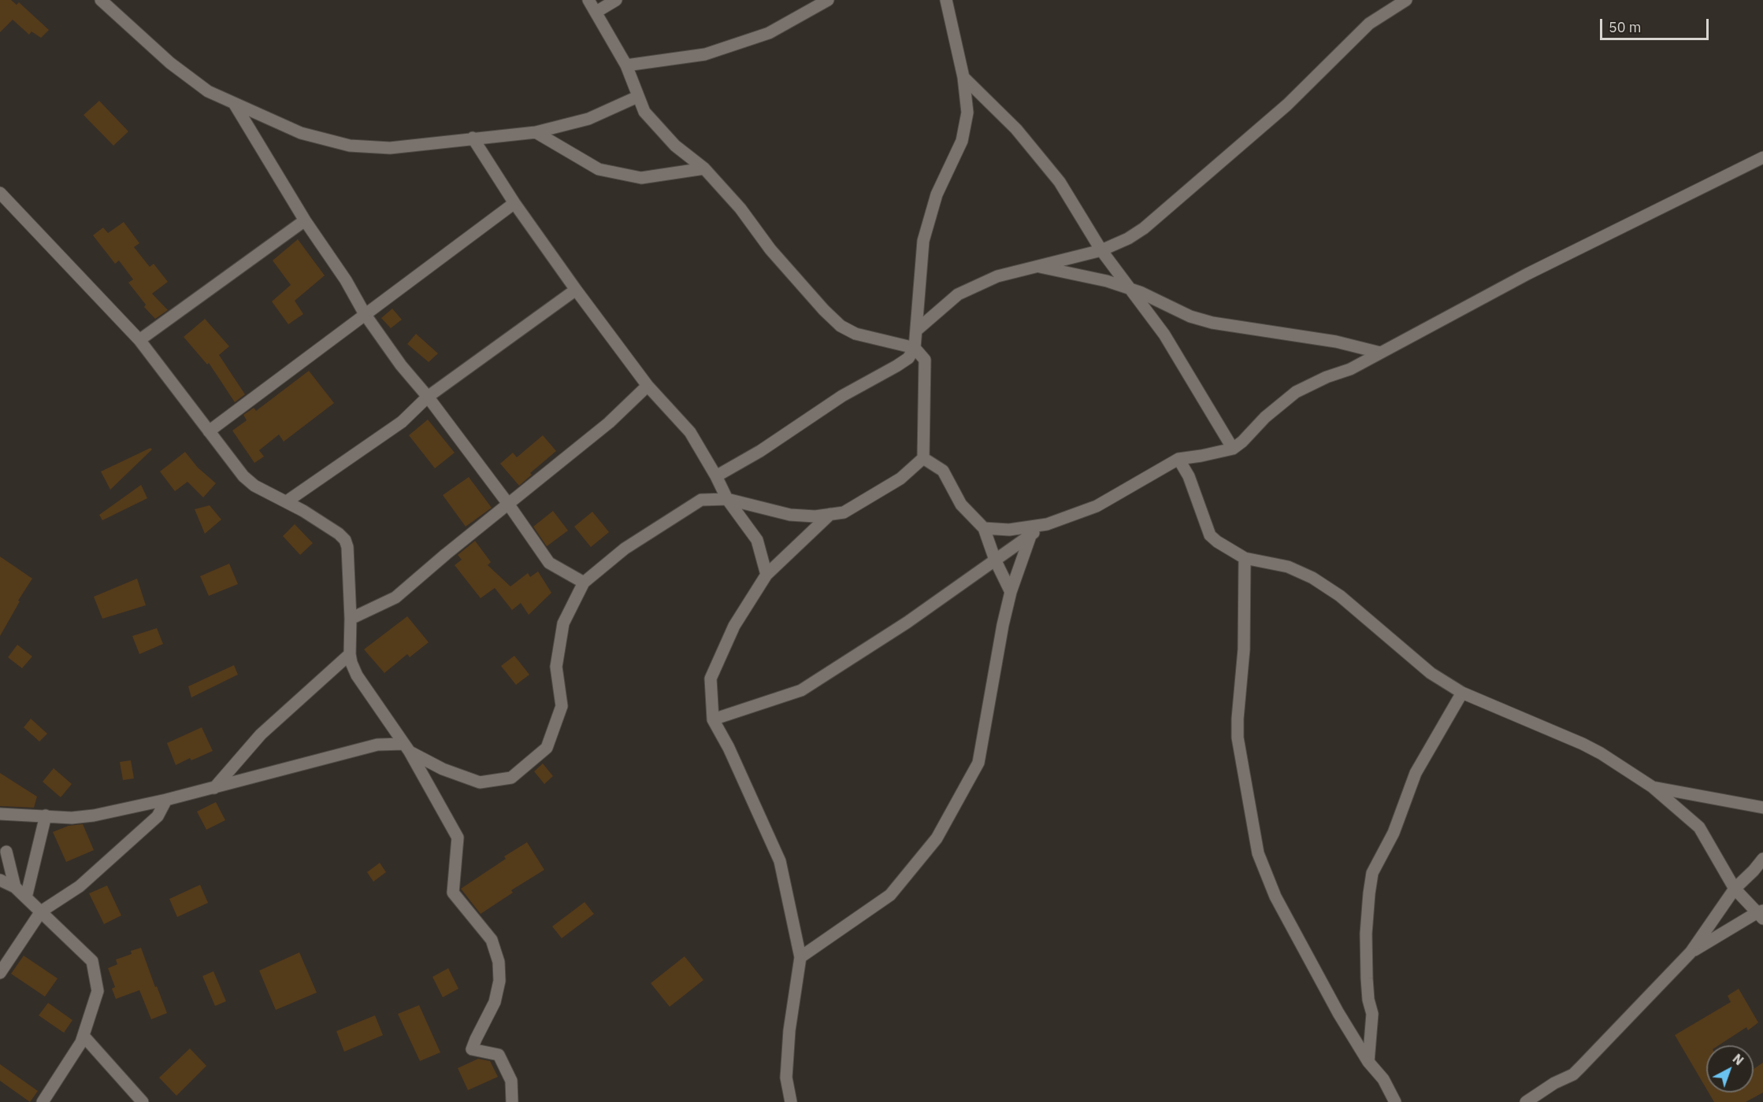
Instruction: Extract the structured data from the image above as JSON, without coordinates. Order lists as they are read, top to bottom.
{
  "scale_bar": "50 m",
  "north": "top right"
}
